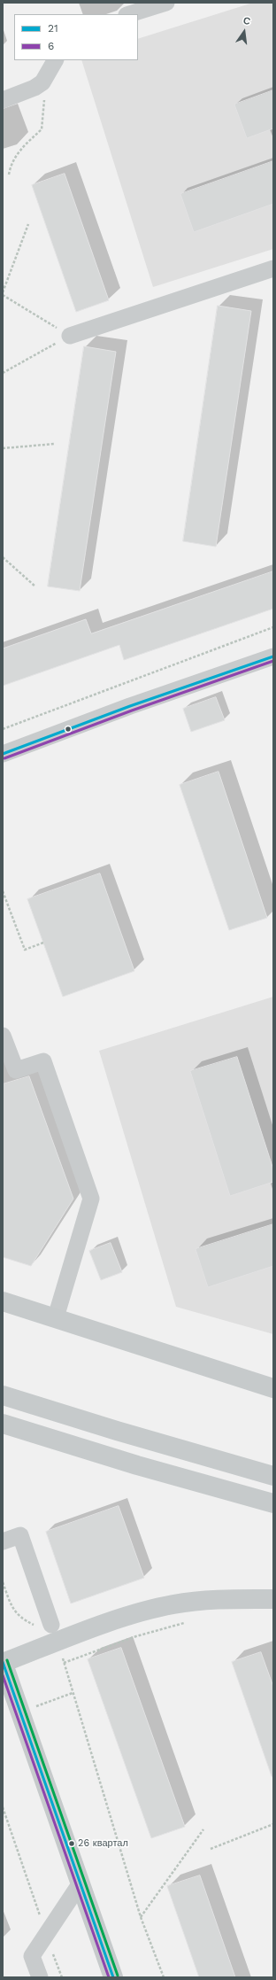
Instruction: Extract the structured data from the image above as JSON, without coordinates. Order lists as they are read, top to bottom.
{
  "places": ["26 квартал"],
  "lines": ["transit line 21", "transit line 6"],
  "legend": ["21", "6"],
  "north": "top"
}
